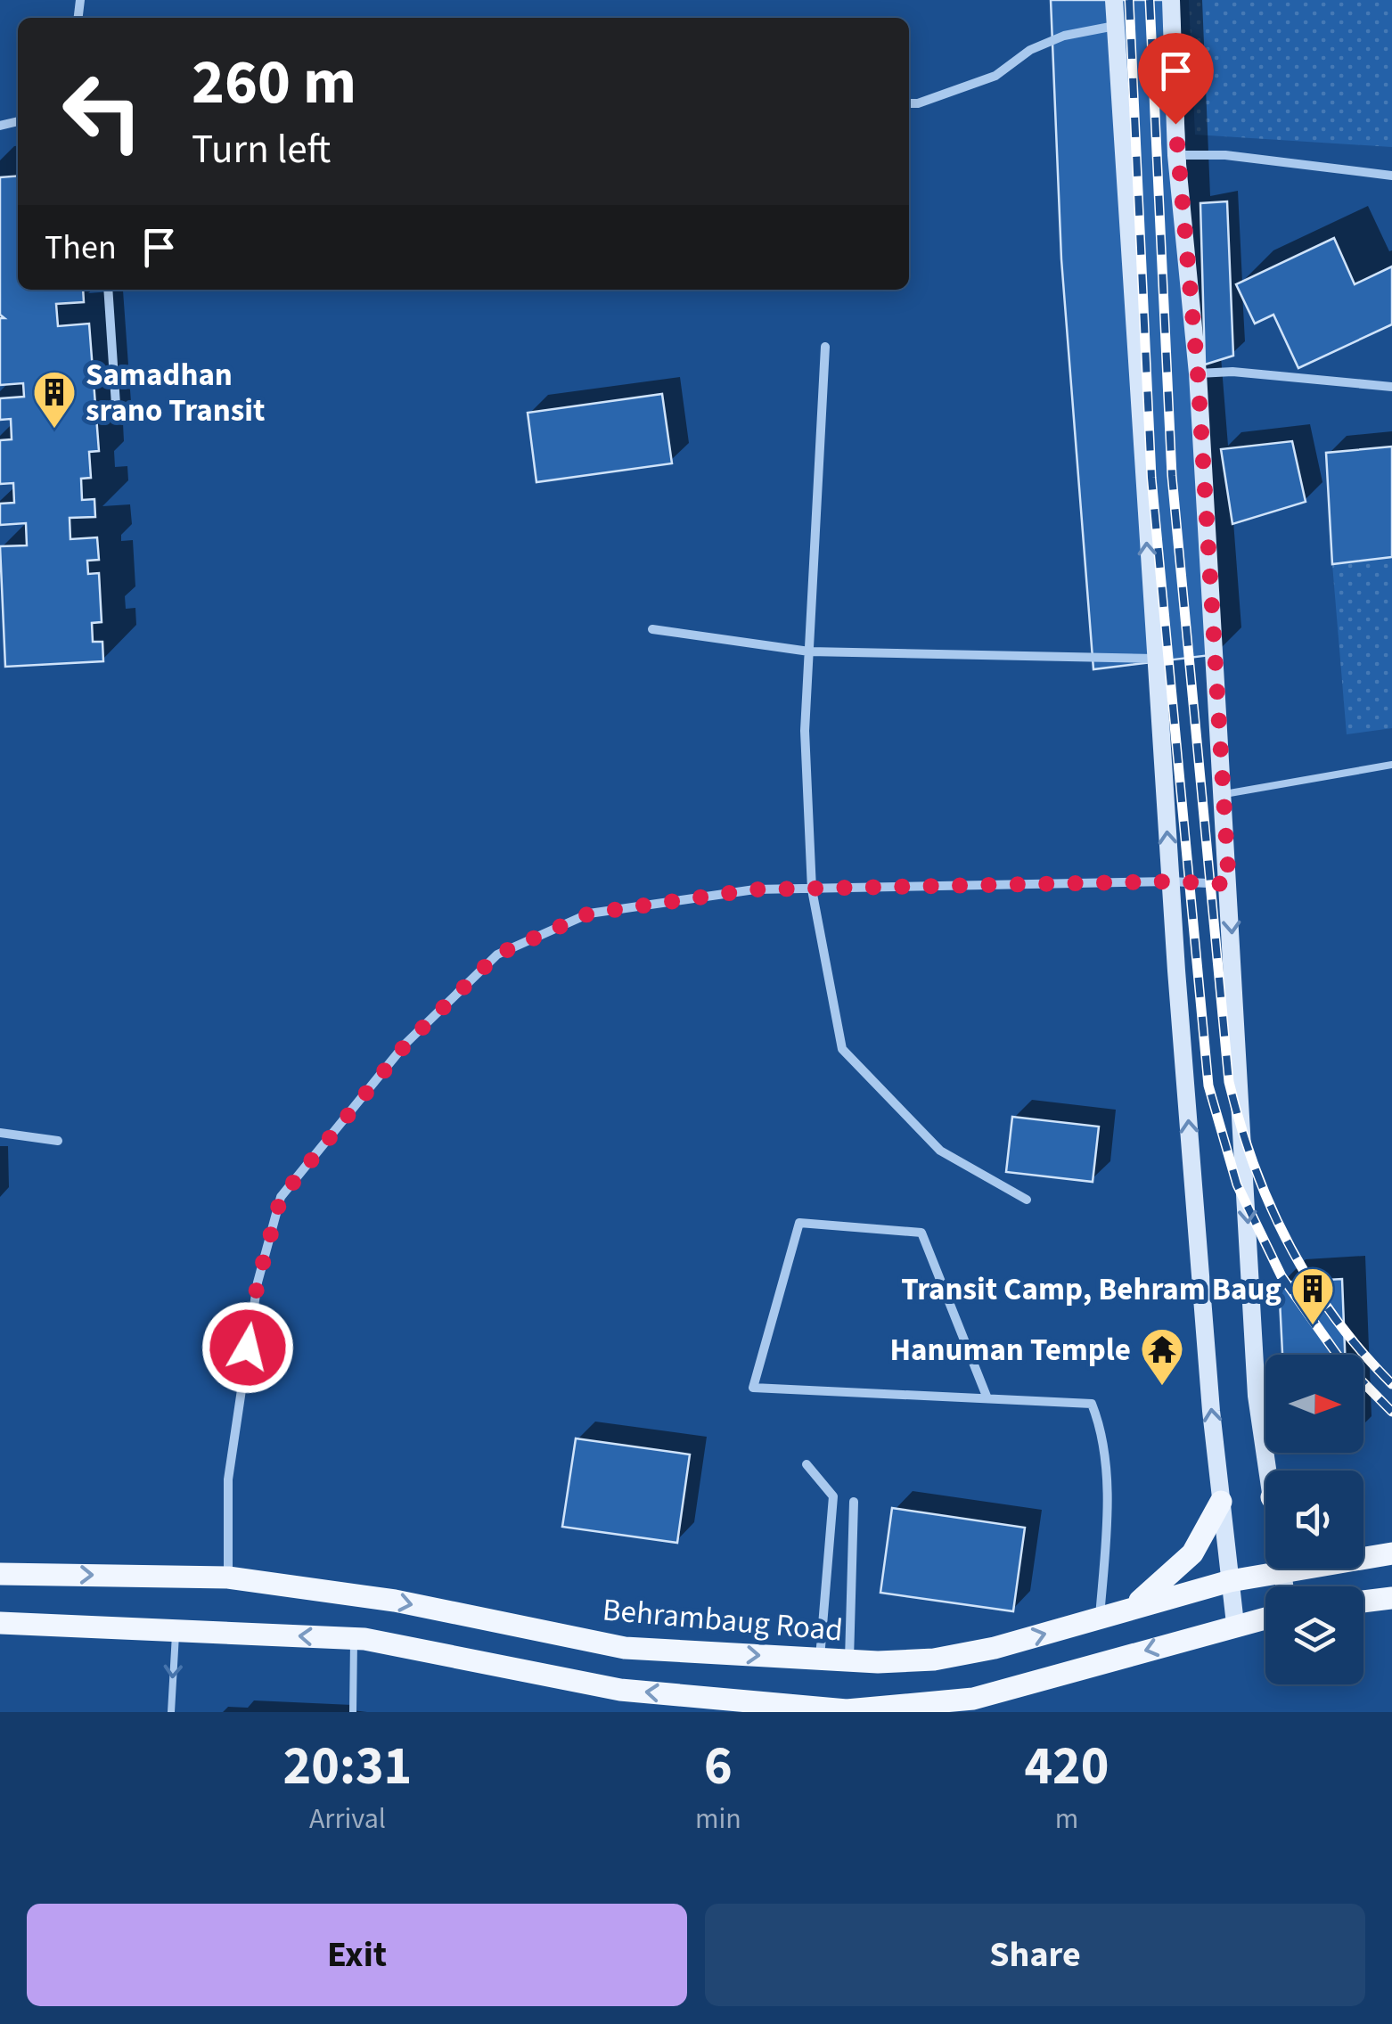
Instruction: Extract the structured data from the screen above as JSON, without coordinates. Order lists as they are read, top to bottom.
{
  "streets": {
    "main road": ["Behrambaug Road"]
  },
  "places": {
    "building": ["Samadhan srano Transit", "Transit Camp, Behram Baug"],
    "temple": ["Hanuman Temple"]
  },
  "north": "right",
  "page": {
    "turn": ["260 m", "Turn left"],
    "then": "Then",
    "eta": [
      "20:31",
      "Arrival",
      "6",
      "min",
      "420",
      "m"
    ],
    "buttons": ["Exit", "Share"]
  }
}
